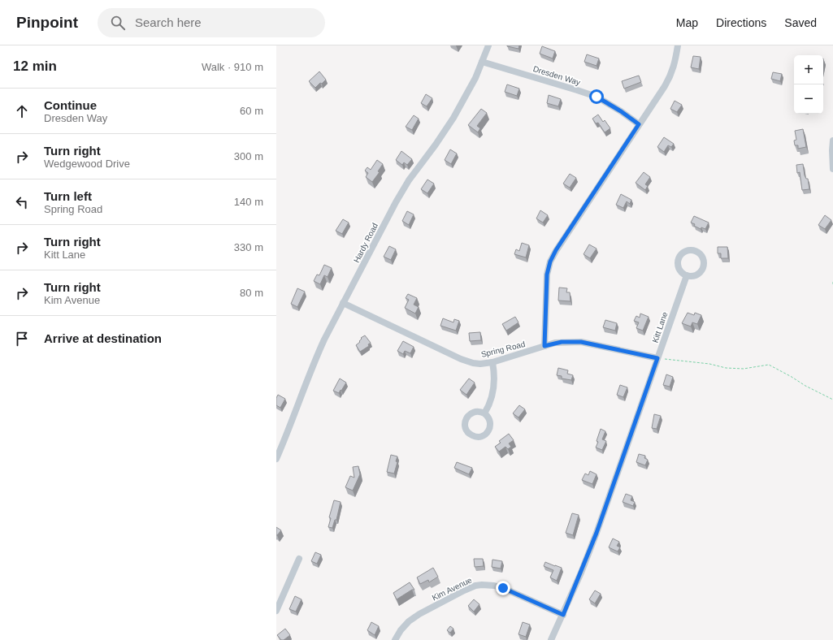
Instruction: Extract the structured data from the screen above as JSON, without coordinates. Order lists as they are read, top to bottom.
{
  "streets": {
    "street": [
      "Dresden Way",
      "Hardy Road",
      "Kitt Lane",
      "Spring Road",
      "Kim Avenue"
    ]
  },
  "crossings": [
    ["Dresden Way", "Hardy Road"],
    ["Hardy Road", "Spring Road"],
    ["Kitt Lane", "Spring Road"],
    ["Kitt Lane", "Kim Avenue"]
  ],
  "page": {
    "header": "Pinpoint",
    "search": "Search here",
    "nav": ["Map", "Directions", "Saved"],
    "heading": ["12 min", "Walk · 910 m"],
    "map_buttons": ["+", "−"],
    "list": [
      ["Continue", "Dresden Way", "60 m"],
      ["Turn right", "Wedgewood Drive", "300 m"],
      ["Turn left", "Spring Road", "140 m"],
      ["Turn right", "Kitt Lane", "330 m"],
      ["Turn right", "Kim Avenue", "80 m"],
      "Arrive at destination"
    ]
  }
}
